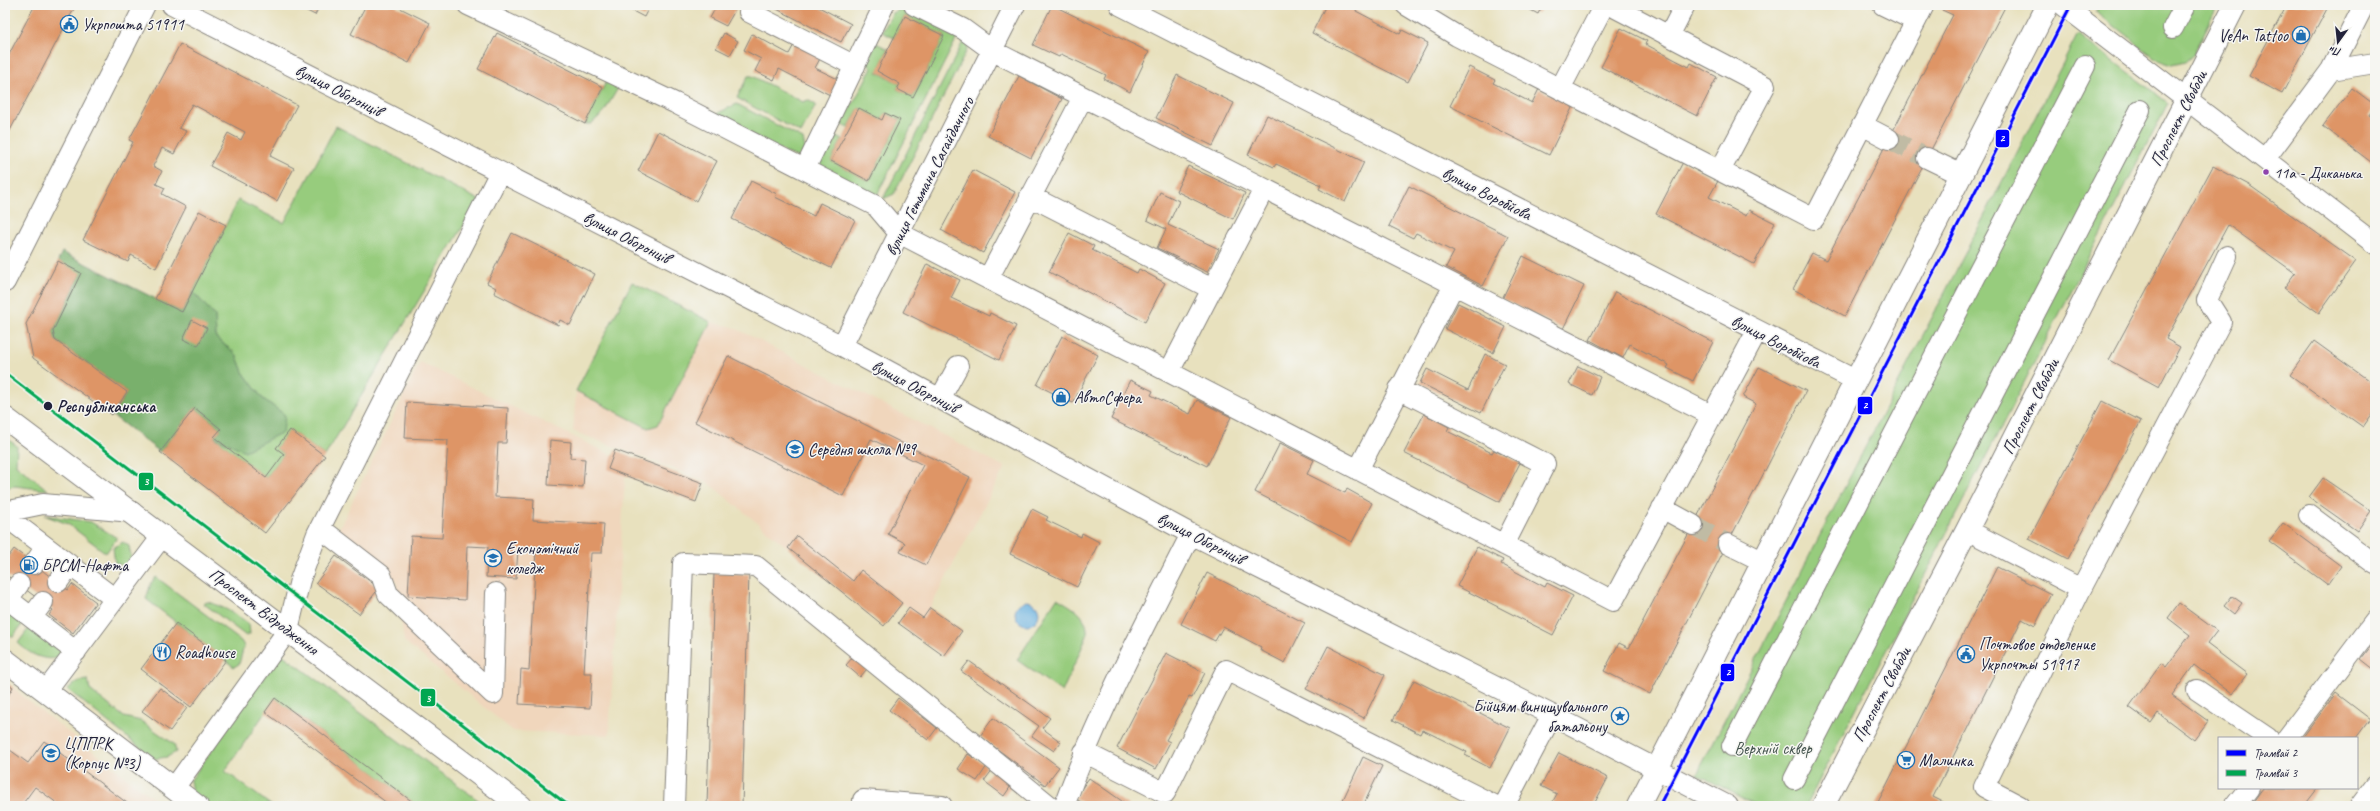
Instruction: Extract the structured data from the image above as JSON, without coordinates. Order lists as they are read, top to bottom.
{
  "streets": {
    "main road": ["Проспект Свободи", "Проспект Відродження"],
    "street": ["вулиця Оборонців", "вулиця Гетьмана Сагайдачного", "вулиця Воробйова"]
  },
  "crossings": [
    ["вулиця Оборонців", "вулиця Гетьмана Сагайдачного"]
  ],
  "parks": ["Верхній сквер"],
  "places": {
    "public building": ["Укрпошта 51911", "Почтовое отделение Укрпочты 51917"],
    "shop": ["VeAn Tattoo", "АвтоСфера"],
    "other": ["11а - Диканька", "Республіканська"],
    "school or university": ["Середня школа №9", "Економічний коледж", "ЦППРК (Корпус №3)"],
    "fuel station": ["БРСМ-Нафта"],
    "restaurant": ["Roadhouse"],
    "place": ["Бійцям винищувального батальону"],
    "supermarket": ["Малинка"]
  },
  "lines": ["tram line 2", "tram line 3"],
  "legend": ["Трамвай 2", "Трамвай 3"],
  "north": "bottom"
}
